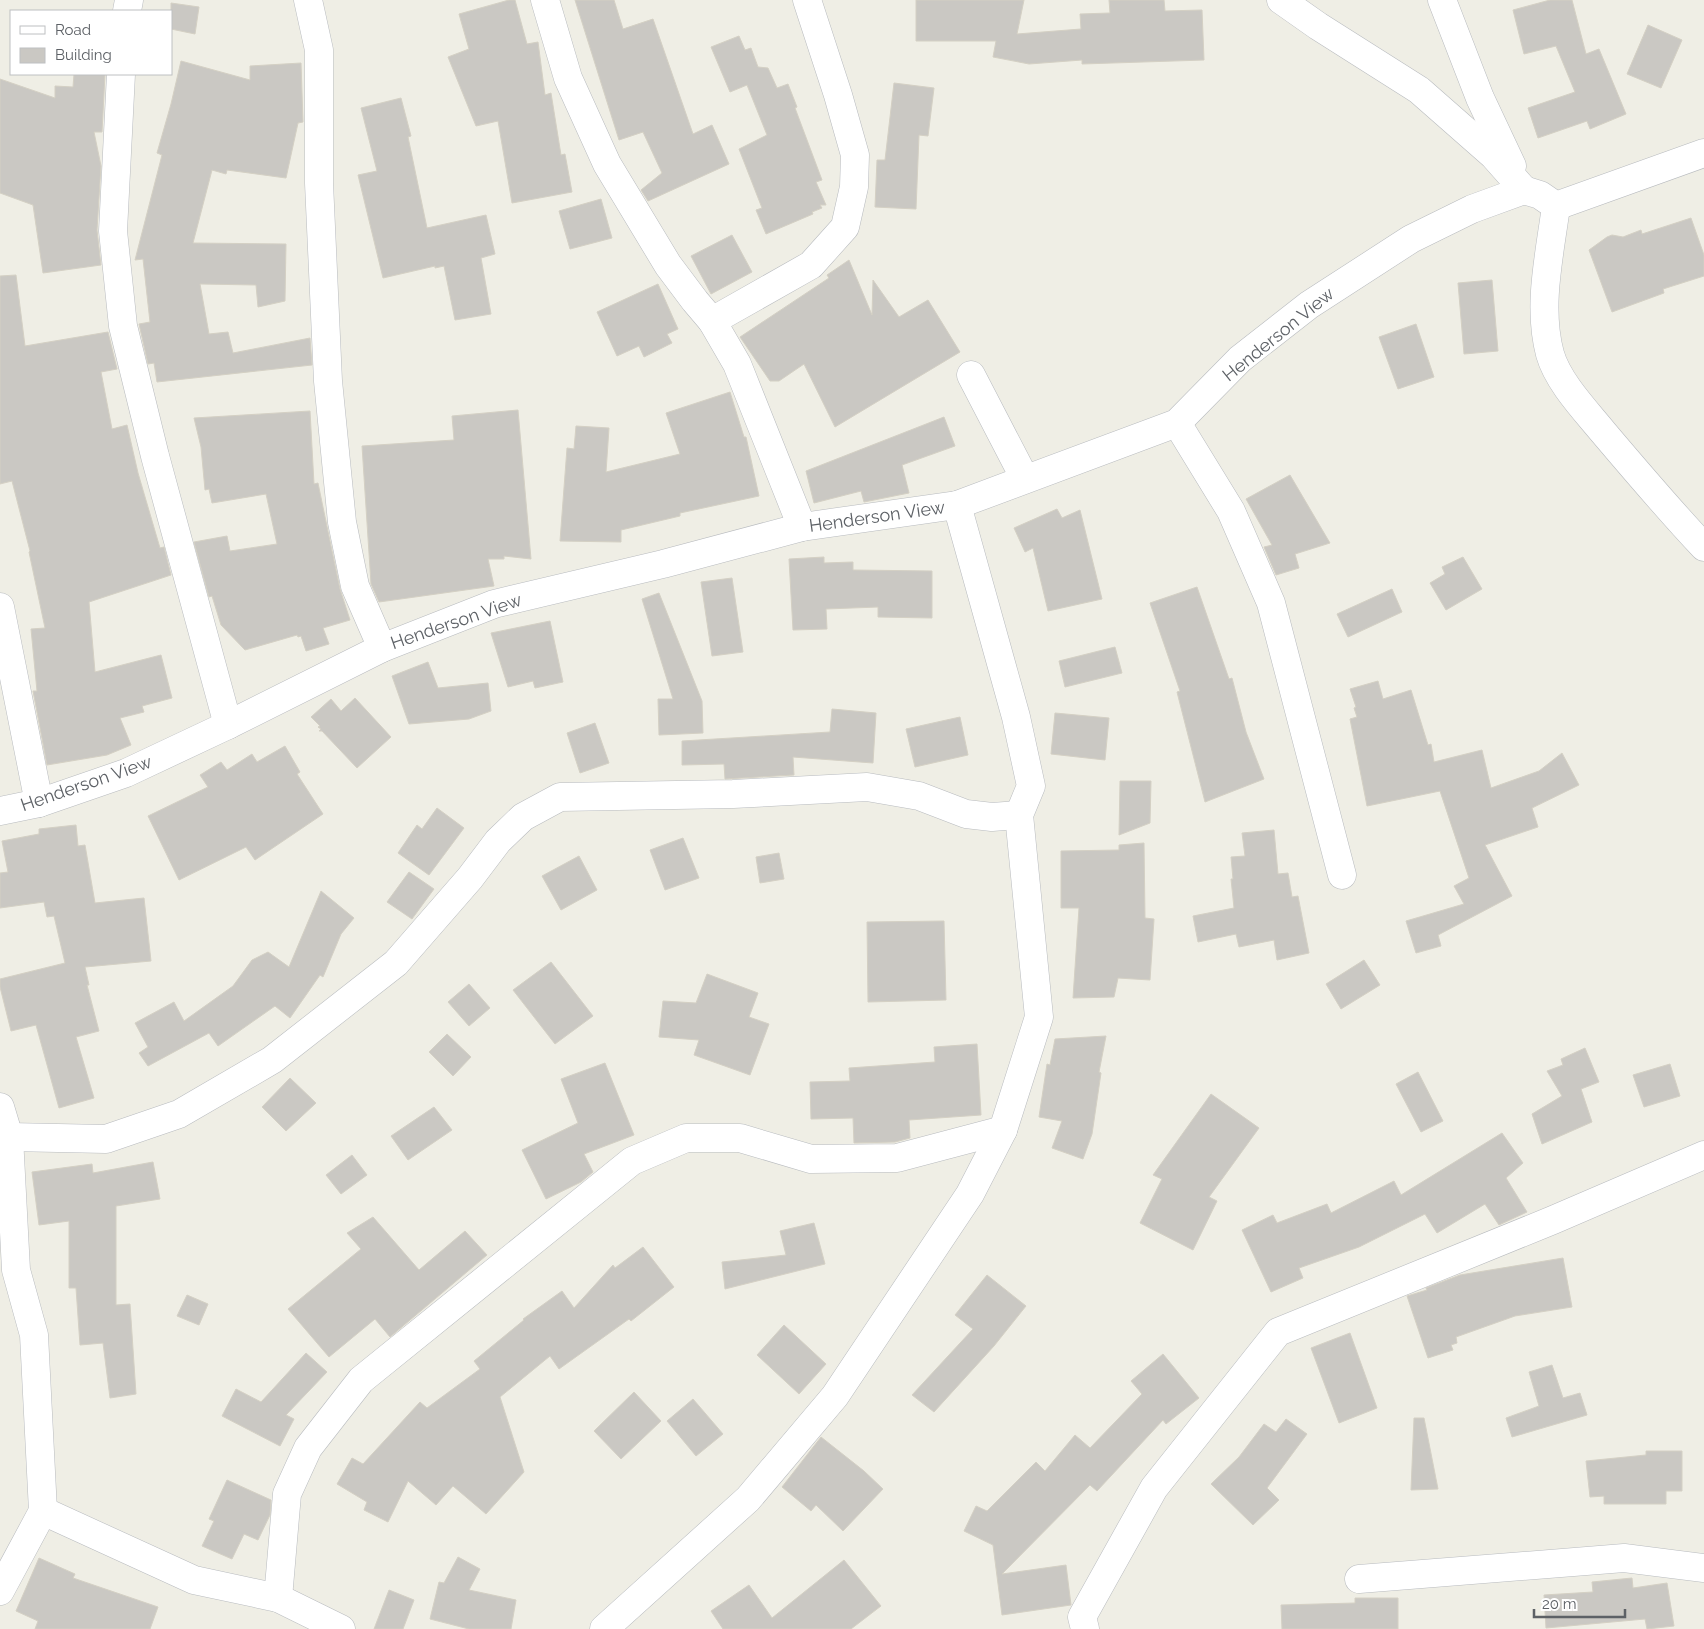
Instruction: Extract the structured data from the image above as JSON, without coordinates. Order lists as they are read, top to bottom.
{
  "streets": {
    "street": ["Henderson View"]
  },
  "legend": ["Road", "Building"],
  "scale_bar": "20 m"
}
